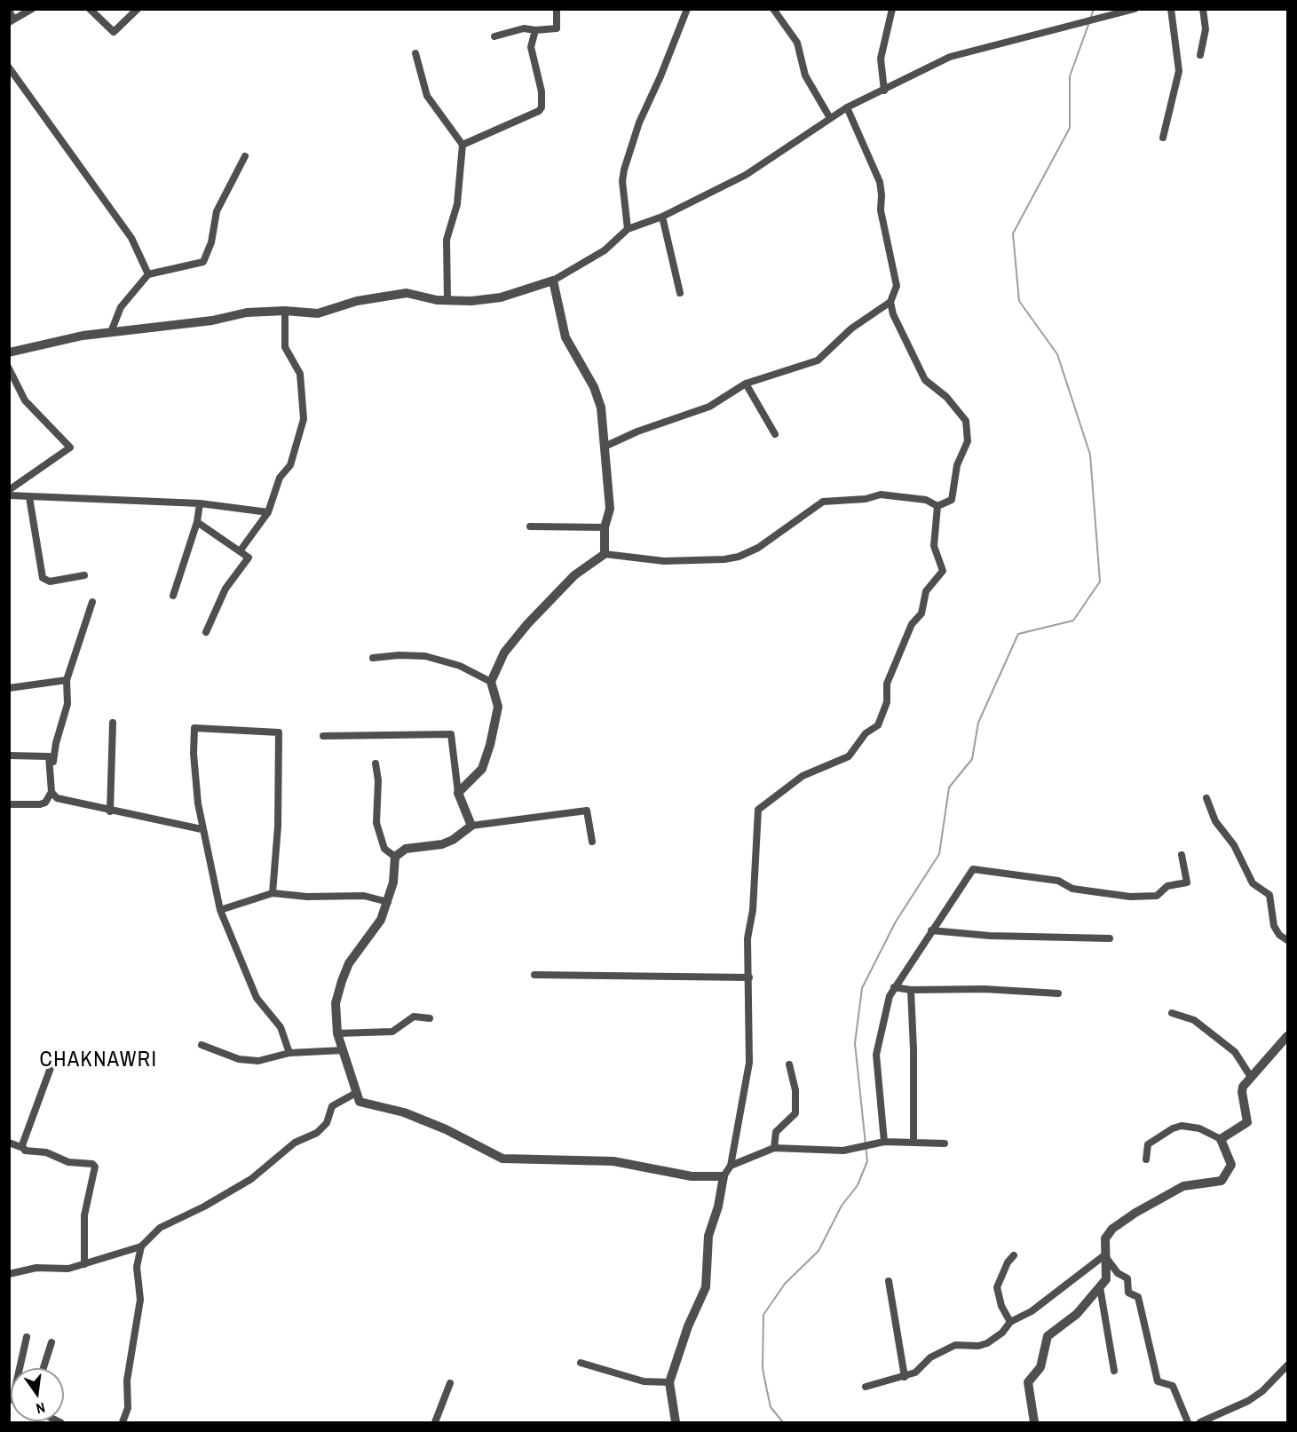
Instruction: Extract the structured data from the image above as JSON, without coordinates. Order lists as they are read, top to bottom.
{
  "districts": ["CHAKNAWRI"],
  "north": "bottom"
}
